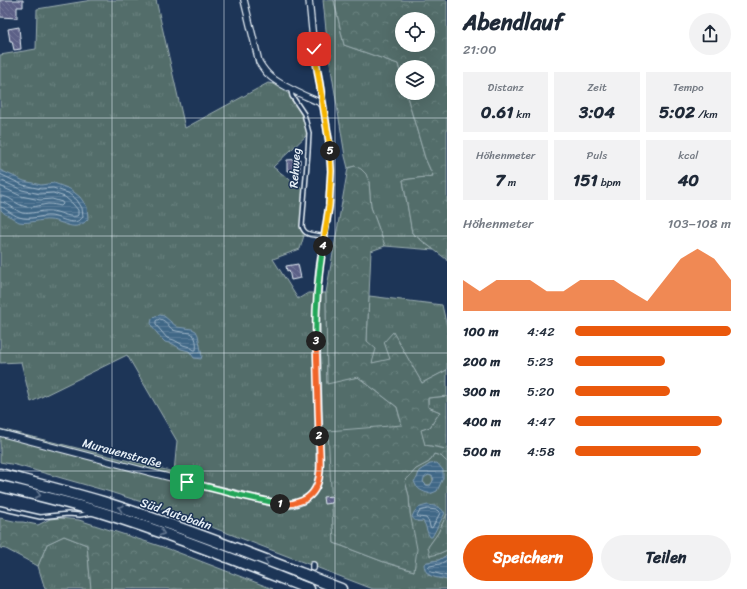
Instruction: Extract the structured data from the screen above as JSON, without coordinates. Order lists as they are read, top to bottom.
{
  "streets": {
    "highway": ["Süd Autobahn"],
    "street": ["Murauenstraße"],
    "lane": ["Rehweg"]
  },
  "crossings": [
    ["Rehweg", "Murauenstraße"]
  ],
  "page": {
    "heading": ["Abendlauf", "21:00"],
    "stats": [
      ["Distanz", "0.61 km"],
      ["Zeit", "3:04"],
      ["Tempo", "5:02 /km"],
      ["Höhenmeter", "7 m"],
      ["Puls", "151 bpm"],
      ["kcal", "40"]
    ],
    "pins": [
      "5",
      "4",
      "3",
      "2",
      "1"
    ],
    "chart": ["Höhenmeter", "103–108 m"],
    "list": [
      {
        "name": "100 m",
        "note": "4:42"
      },
      {
        "name": "200 m",
        "note": "5:23"
      },
      {
        "name": "300 m",
        "note": "5:20"
      },
      {
        "name": "400 m",
        "note": "4:47"
      },
      {
        "name": "500 m",
        "note": "4:58"
      }
    ],
    "buttons": ["Speichern", "Teilen"]
  }
}
